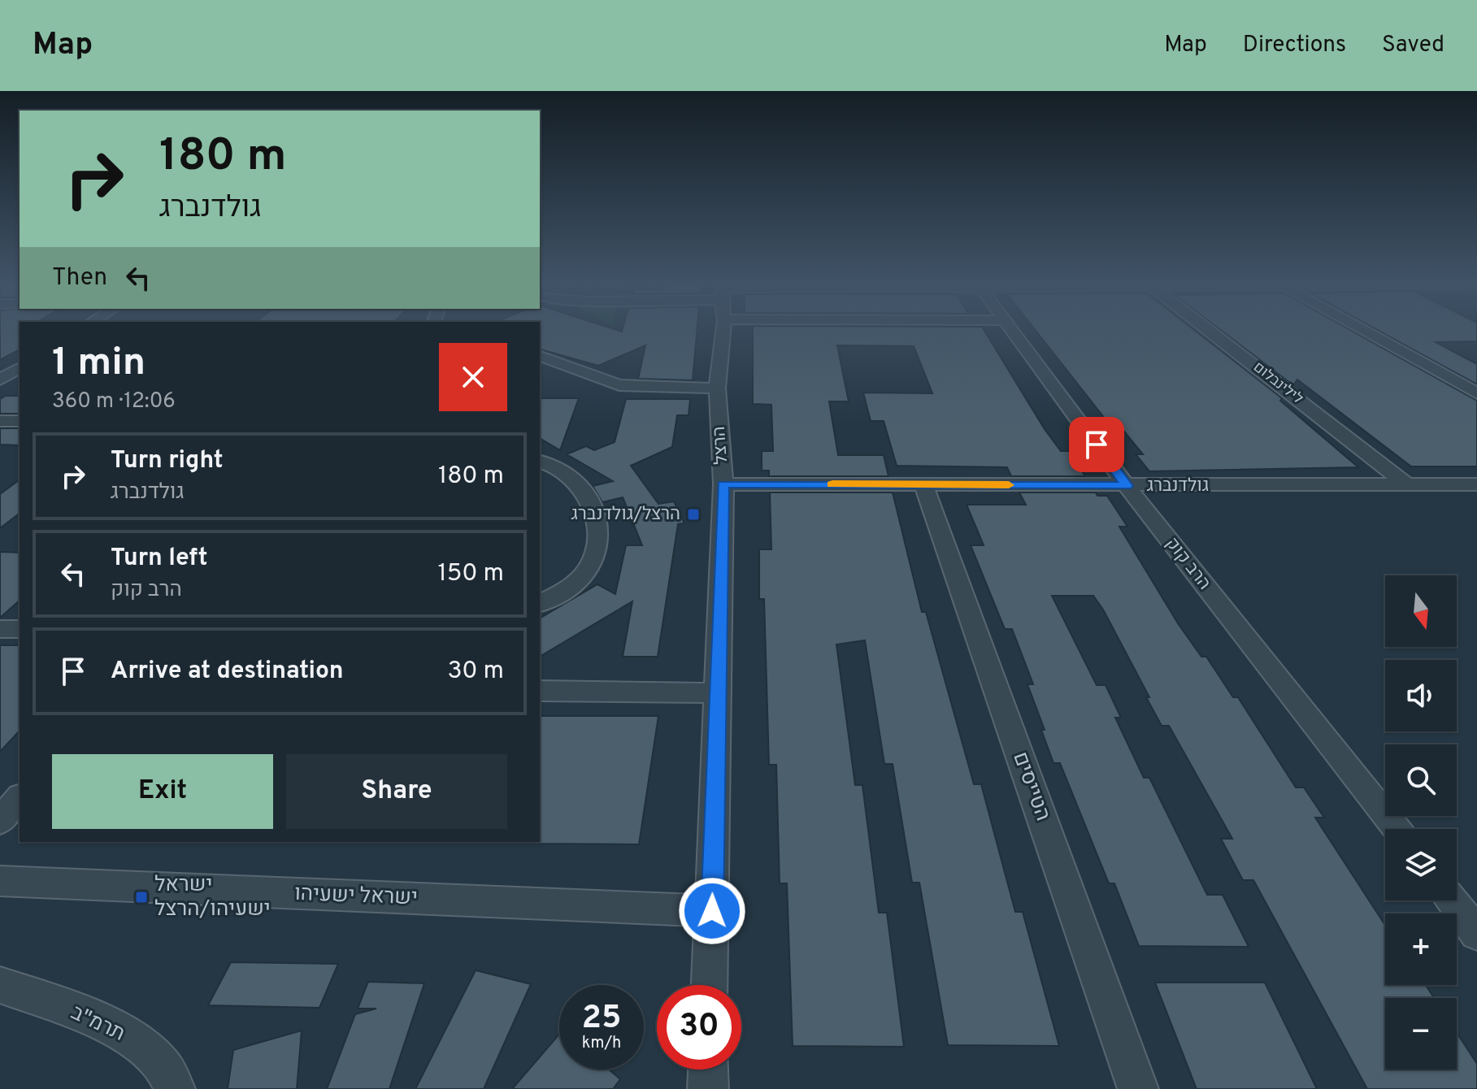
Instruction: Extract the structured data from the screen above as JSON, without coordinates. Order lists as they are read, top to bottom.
{
  "streets": {
    "street": [
      "לילינבלום",
      "הרצל",
      "גולדנברג",
      "הרב קוק",
      "הטייסים",
      "ישראל ישעיהו",
      "תרמ\"ב"
    ]
  },
  "crossings": [
    ["לילינבלום", "גולדנברג"],
    ["הרצל", "גולדנברג"],
    ["הרצל", "ישראל ישעיהו"],
    ["גולדנברג", "הרב קוק"],
    ["גולדנברג", "הטייסים"]
  ],
  "places": {
    "transit": ["הרצל/גולדנברג", "ישראל ישעיהו/הרצל"]
  },
  "north": "bottom",
  "page": {
    "header": "Map",
    "nav": ["Map", "Directions", "Saved"],
    "turn": ["180 m", "גולדנברג"],
    "then": "Then",
    "heading": ["1 min", "360 m · 12:06"],
    "list": [
      {
        "name": "Turn right",
        "note": "גולדנברג",
        "value": "180 m"
      },
      {
        "name": "Turn left",
        "note": "הרב קוק",
        "value": "150 m"
      },
      {
        "name": "Arrive at destination",
        "value": "30 m"
      }
    ],
    "map_buttons": ["+", "−"],
    "buttons": ["Exit", "Share"],
    "speed": "25 km/h",
    "limit": "30"
  }
}
